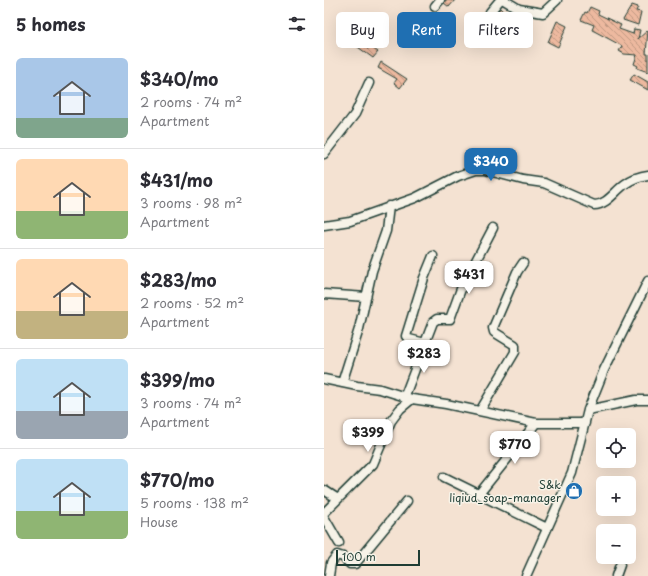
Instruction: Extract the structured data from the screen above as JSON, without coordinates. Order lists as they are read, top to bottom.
{
  "places": {
    "shop": ["S&k liqiud_soap-manager"]
  },
  "scale_bar": "100 m",
  "page": {
    "heading": "5 homes",
    "chip": ["Buy", "Rent", "Filters"],
    "list": [
      {
        "name": "$340/mo",
        "note": "2 rooms · 74 m² · Apartment"
      },
      {
        "name": "$431/mo",
        "note": "3 rooms · 98 m² · Apartment"
      },
      {
        "name": "$283/mo",
        "note": "2 rooms · 52 m² · Apartment"
      },
      {
        "name": "$399/mo",
        "note": "3 rooms · 74 m² · Apartment"
      },
      {
        "name": "$770/mo",
        "note": "5 rooms · 138 m² · House"
      }
    ],
    "price": [
      "$340",
      "$431",
      "$283",
      "$399",
      "$770"
    ],
    "map_buttons": ["+", "−"],
    "scale": "100 m"
  }
}
